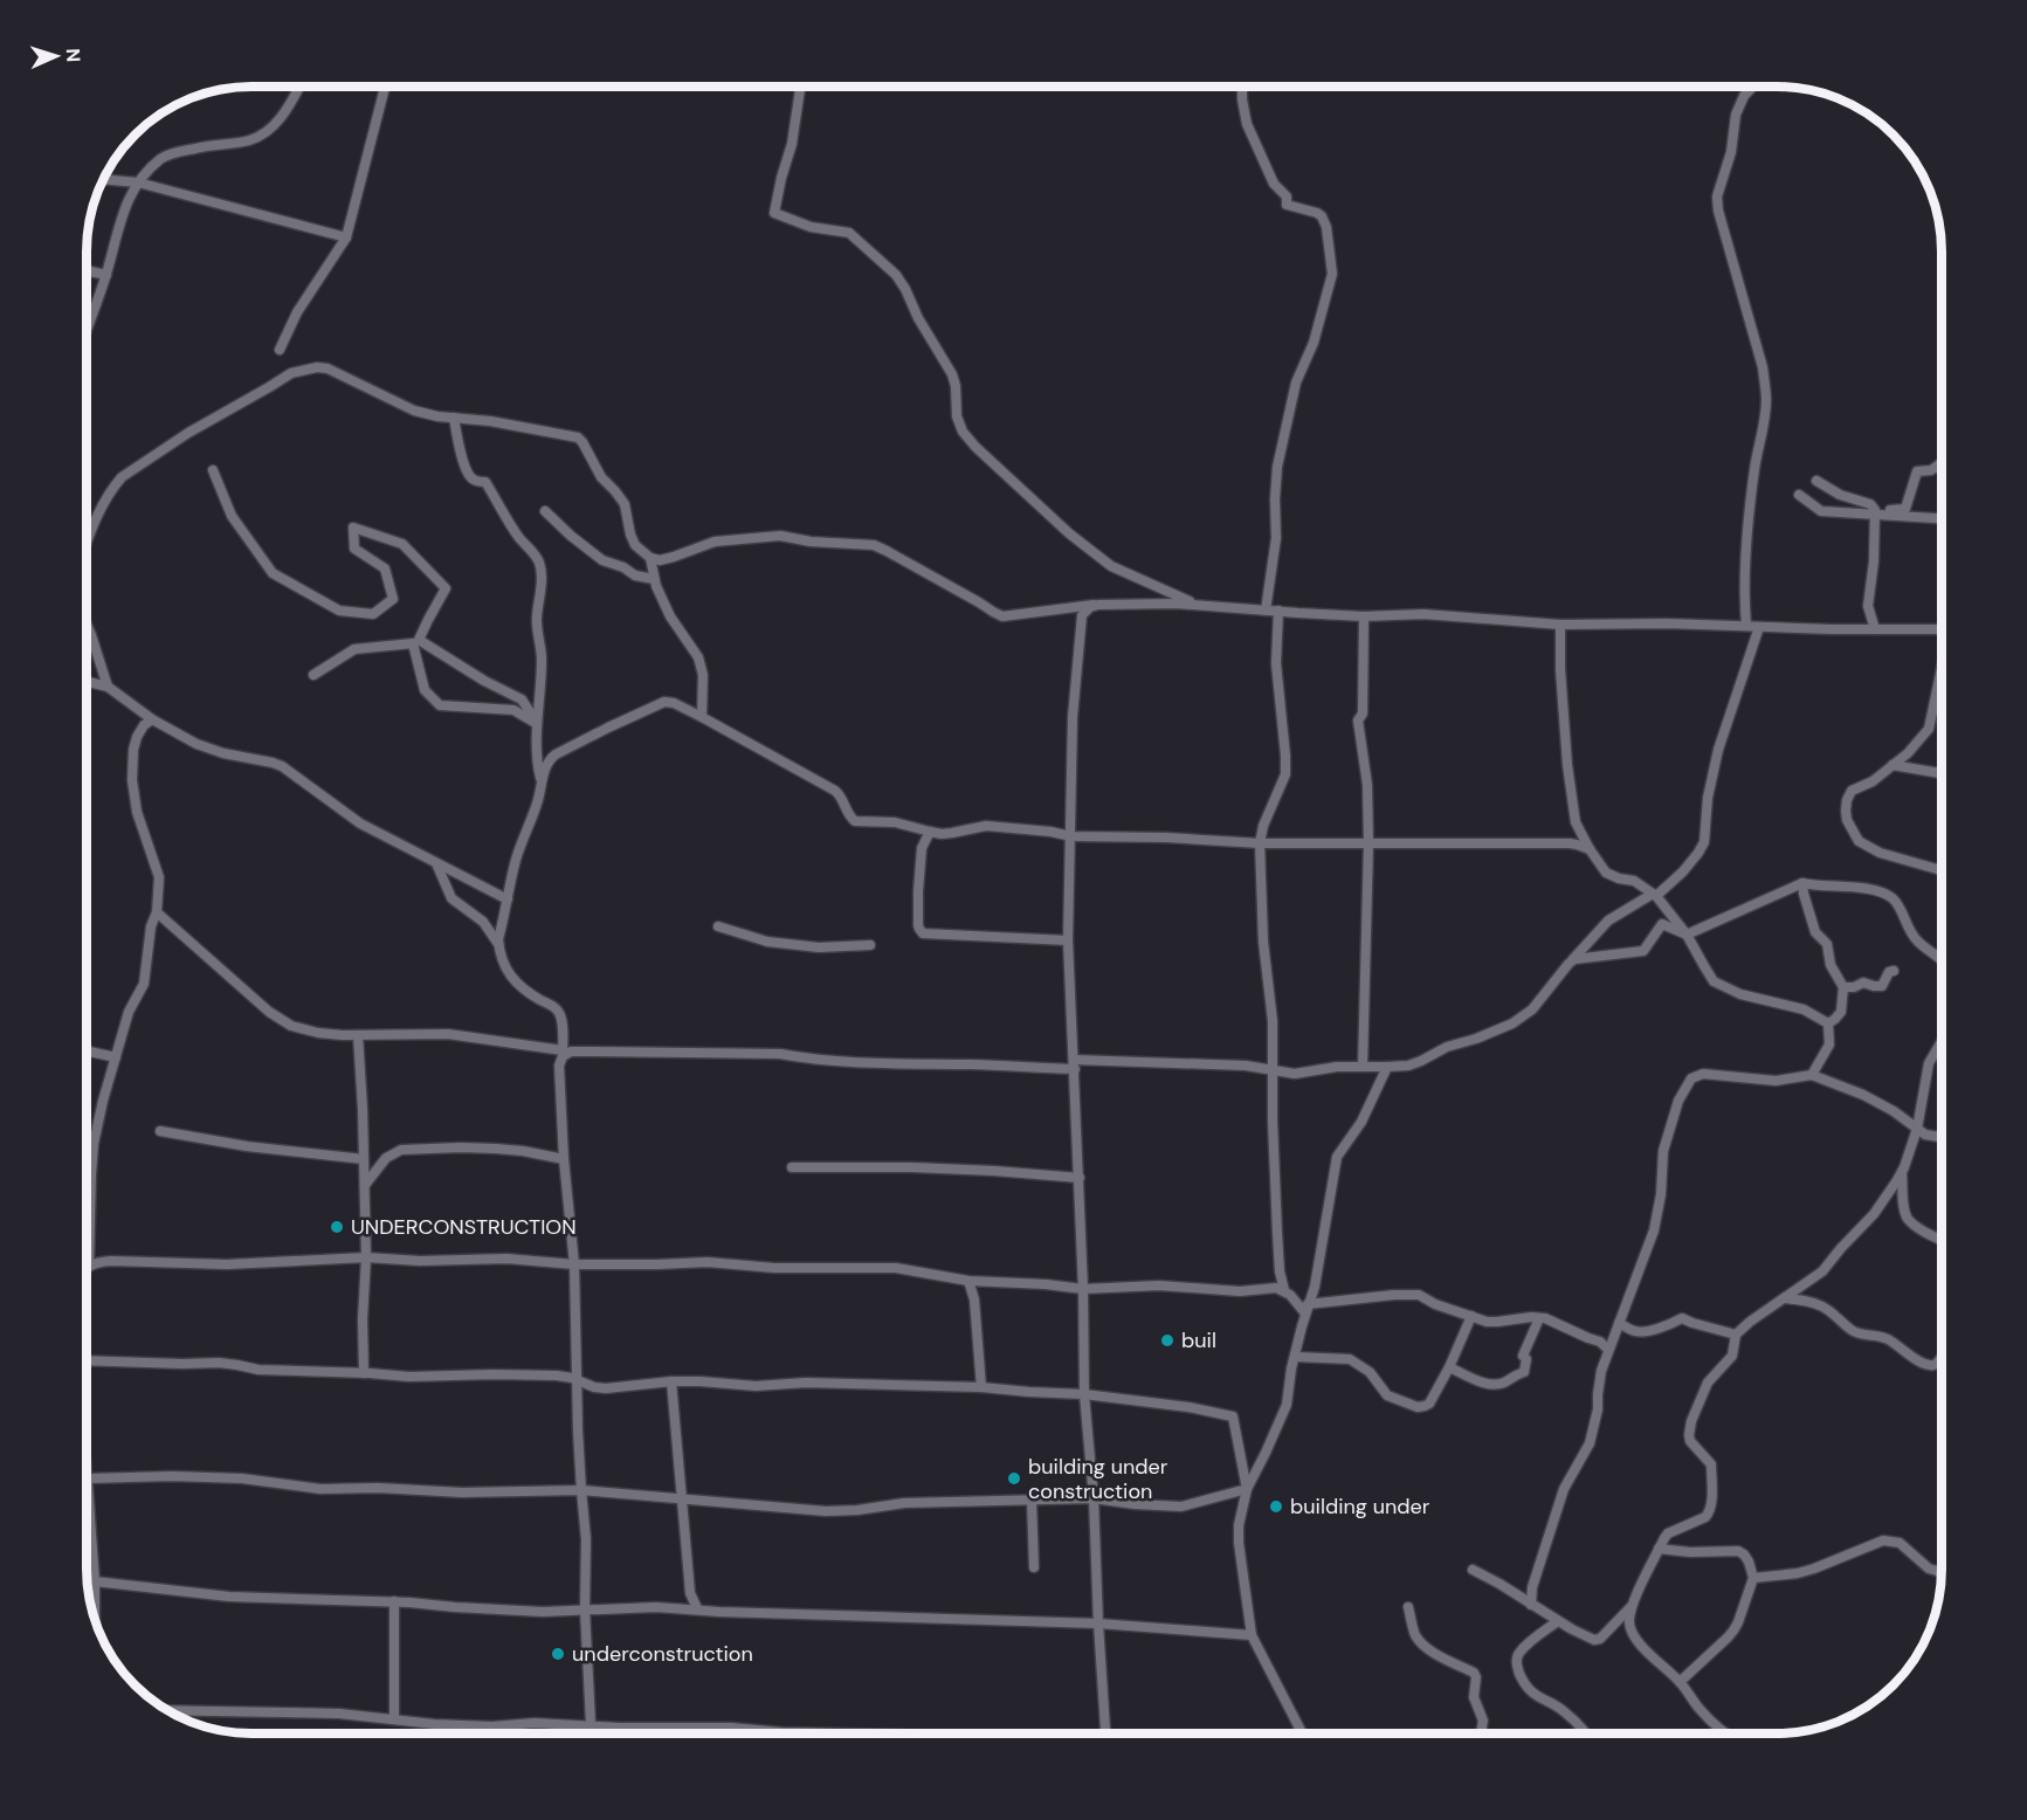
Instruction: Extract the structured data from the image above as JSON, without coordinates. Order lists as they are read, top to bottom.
{
  "places": [
    "UNDERCONSTRUCTION",
    "buil",
    "building under construction",
    "building under",
    "underconstruction"
  ],
  "north": "right"
}
